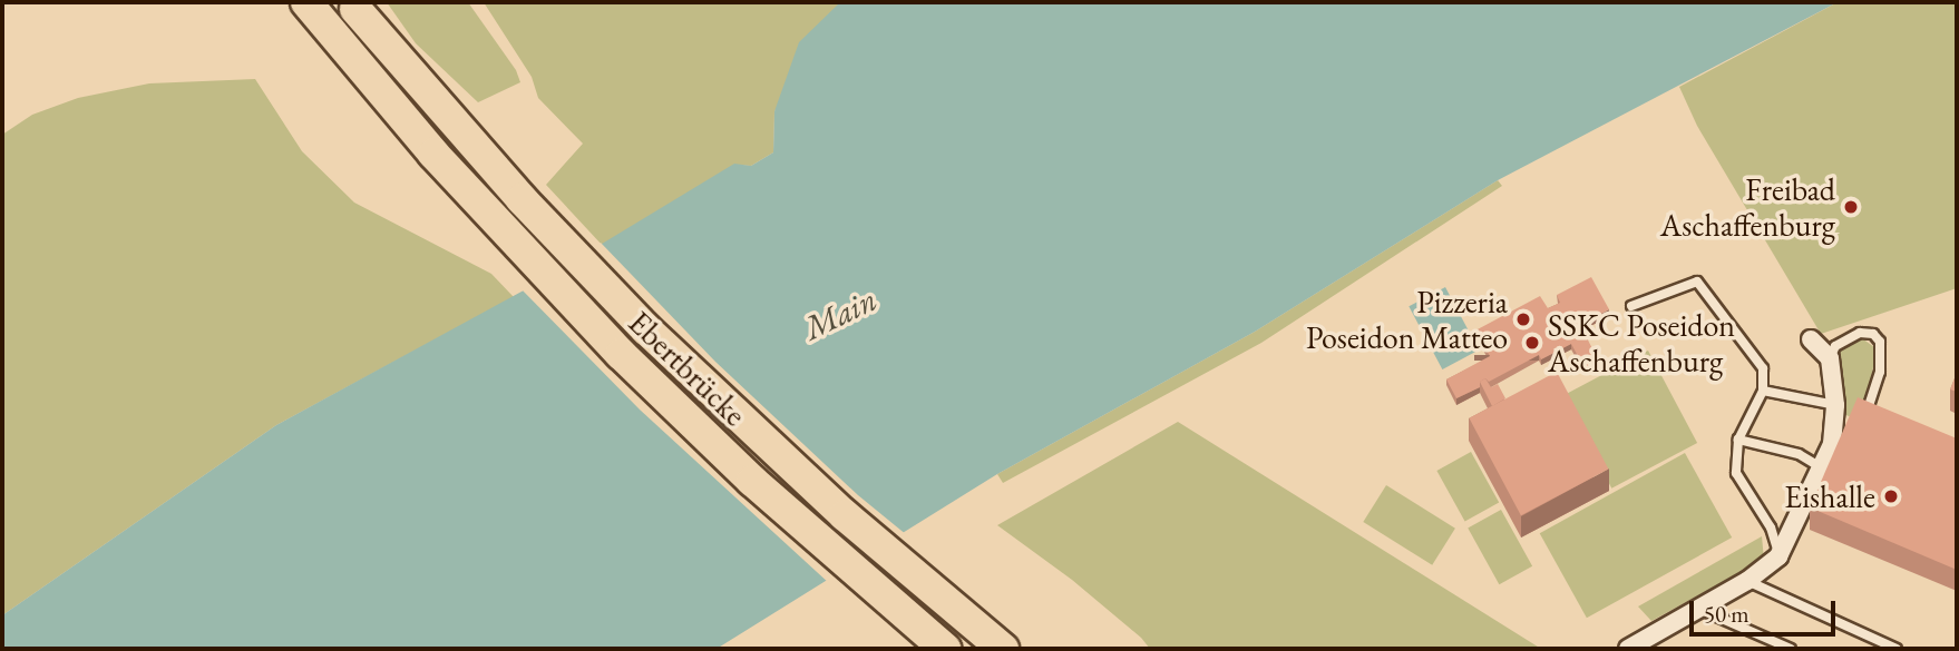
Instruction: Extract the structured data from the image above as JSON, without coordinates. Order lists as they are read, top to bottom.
{
  "streets": {
    "highway": ["Ebertbrücke"]
  },
  "water": ["Main"],
  "places": [
    "Freibad Aschaffenburg",
    "Pizzeria Poseidon Matteo",
    "SSKC Poseidon Aschaffenburg",
    "Eishalle"
  ],
  "scale_bar": "50 m"
}
